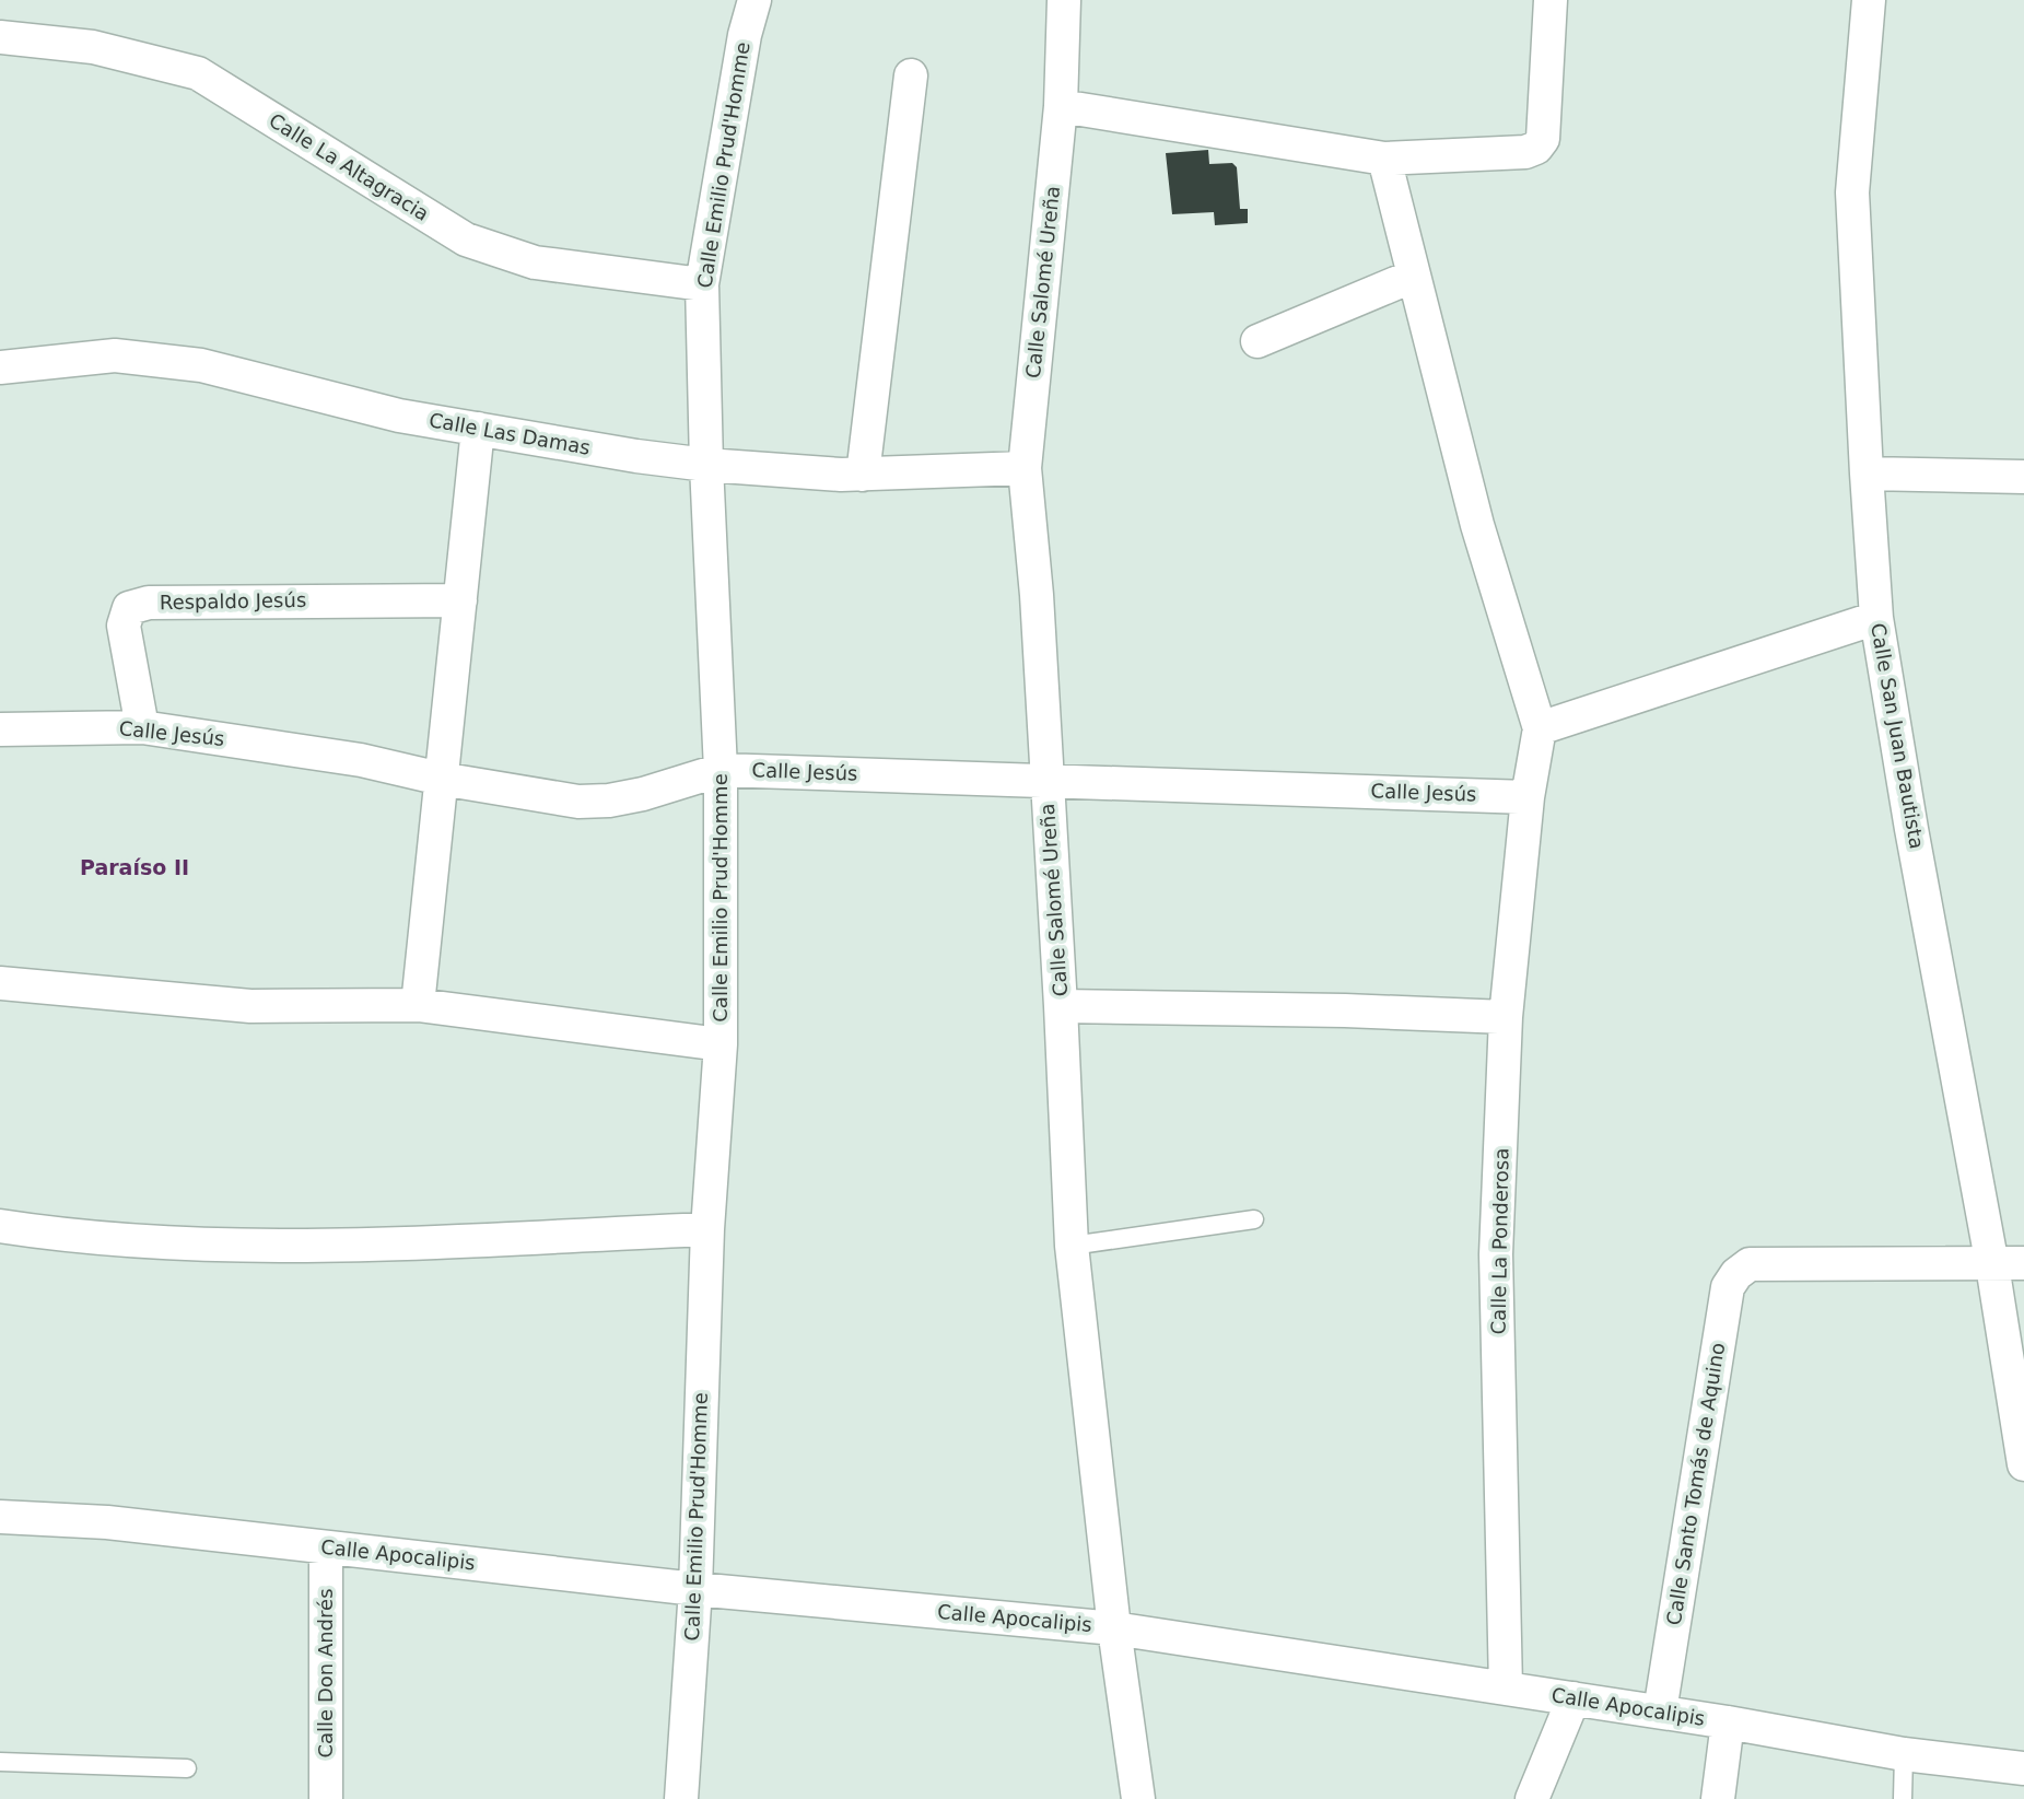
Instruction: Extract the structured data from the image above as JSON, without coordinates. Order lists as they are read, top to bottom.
{
  "streets": {
    "street": [
      "Calle Emilio Prud'Homme",
      "Calle La Altagracia",
      "Calle Salomé Ureña",
      "Calle Las Damas",
      "Respaldo Jesús",
      "Calle Jesús",
      "Calle San Juan Bautista",
      "Calle La Ponderosa",
      "Calle Santo Tomás de Aquino",
      "Calle Apocalipis",
      "Calle Don Andrés"
    ]
  },
  "crossings": [
    ["Calle Emilio Prud'Homme", "Calle La Altagracia"],
    ["Calle Emilio Prud'Homme", "Calle Las Damas"],
    ["Calle Emilio Prud'Homme", "Calle Jesús"],
    ["Calle Emilio Prud'Homme", "Calle Apocalipis"],
    ["Calle Salomé Ureña", "Calle Las Damas"],
    ["Calle Salomé Ureña", "Calle Jesús"],
    ["Calle Salomé Ureña", "Calle Apocalipis"],
    ["Respaldo Jesús", "Calle Jesús"],
    ["Calle Jesús", "Calle La Ponderosa"],
    ["Calle San Juan Bautista", "Calle Santo Tomás de Aquino"],
    ["Calle La Ponderosa", "Calle Apocalipis"],
    ["Calle Santo Tomás de Aquino", "Calle Apocalipis"],
    ["Calle Apocalipis", "Calle Don Andrés"]
  ],
  "districts": ["Paraíso II"]
}
